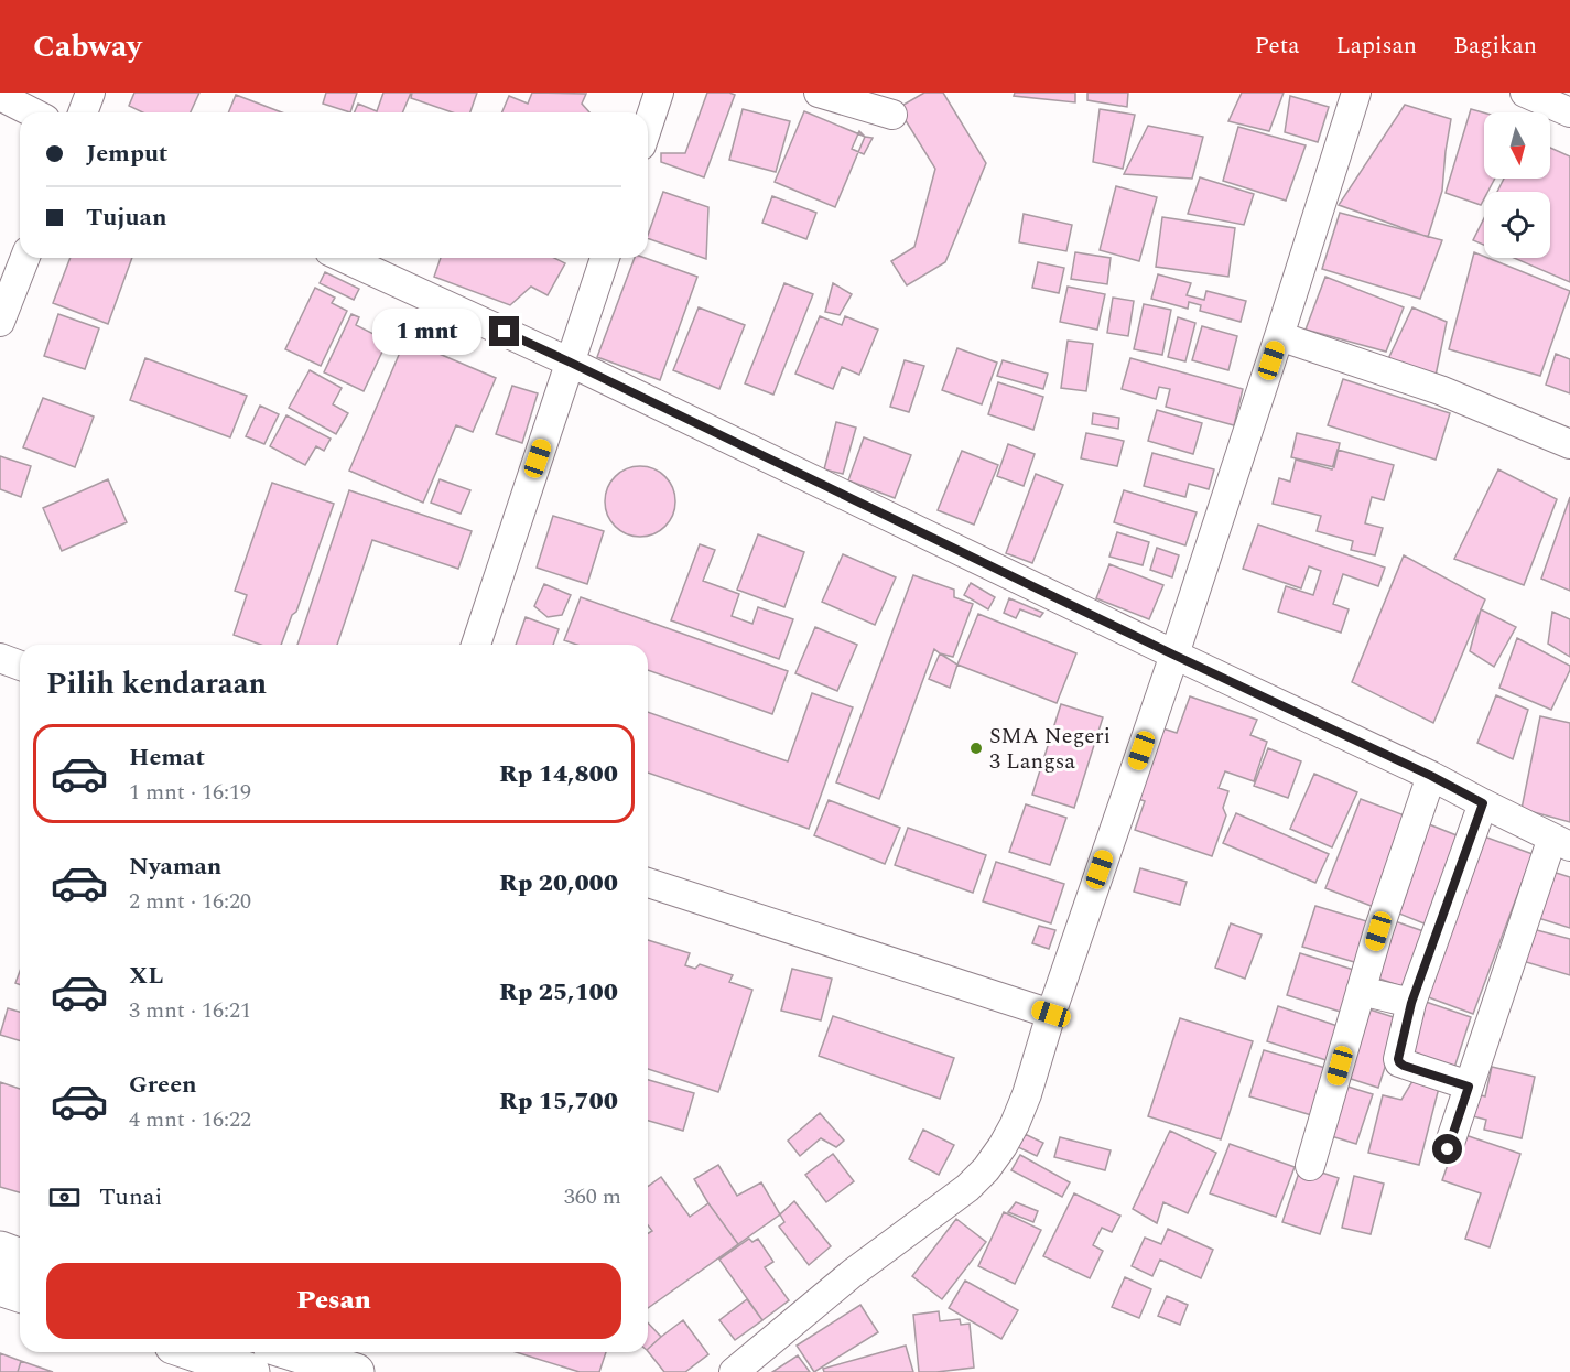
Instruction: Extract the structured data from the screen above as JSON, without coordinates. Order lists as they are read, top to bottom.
{
  "places": ["SMA Negeri 3 Langsa"],
  "north": "bottom",
  "page": {
    "header": "Cabway",
    "nav": ["Peta", "Lapisan", "Bagikan"],
    "banner": ["Jemput", "Tujuan"],
    "bubble": "1 mnt",
    "heading": "Pilih kendaraan",
    "list": [
      {
        "name": "Hemat",
        "note": "1 mnt · 16:19",
        "value": "Rp 14,800"
      },
      {
        "name": "Nyaman",
        "note": "2 mnt · 16:20",
        "value": "Rp 20,000"
      },
      {
        "name": "XL",
        "note": "3 mnt · 16:21",
        "value": "Rp 25,100"
      },
      {
        "name": "Green",
        "note": "4 mnt · 16:22",
        "value": "Rp 15,700"
      }
    ],
    "pay": ["Tunai", "360 m"],
    "buttons": "Pesan"
  }
}
